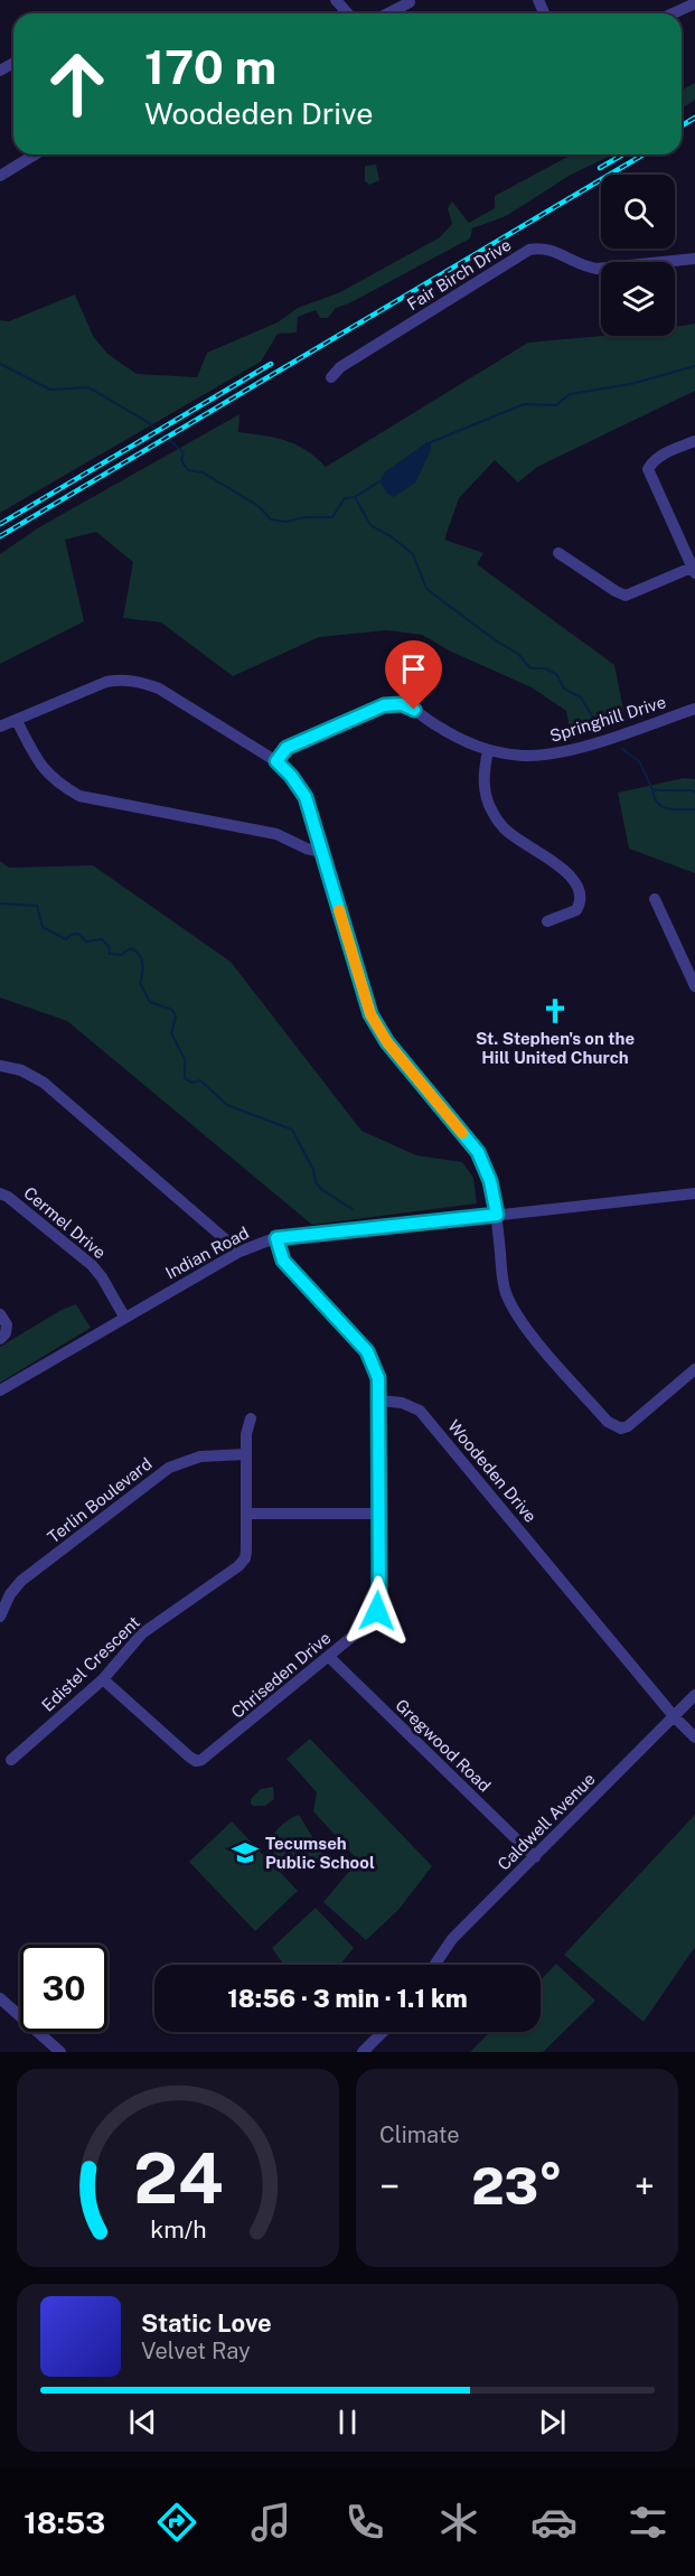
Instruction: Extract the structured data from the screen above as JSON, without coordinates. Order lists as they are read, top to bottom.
{
  "streets": {
    "street": [
      "Fair Birch Drive",
      "Springhill Drive",
      "Cermel Drive",
      "Indian Road",
      "Woodeden Drive",
      "Terlin Boulevard",
      "Edistel Crescent",
      "Chriseden Drive",
      "Gregwood Road",
      "Caldwell Avenue"
    ]
  },
  "crossings": [
    ["Cermel Drive", "Indian Road"],
    ["Woodeden Drive", "Chriseden Drive"],
    ["Woodeden Drive", "Caldwell Avenue"],
    ["Terlin Boulevard", "Edistel Crescent"],
    ["Edistel Crescent", "Chriseden Drive"],
    ["Chriseden Drive", "Gregwood Road"],
    ["Gregwood Road", "Caldwell Avenue"]
  ],
  "places": {
    "church": ["St. Stephen's on the Hill United Church"],
    "school or university": ["Tecumseh Public School"]
  },
  "page": {
    "turn": ["170 m", "Woodeden Drive"],
    "limit": "30",
    "trip": "18:56 · 3 min · 1.1 km",
    "tile": "Climate",
    "heat": ["−", "23°", "+"],
    "song": ["Static Love", "Velvet Ray"],
    "tabs": "18:53",
    "gauge": ["24", "km/h"]
  }
}
